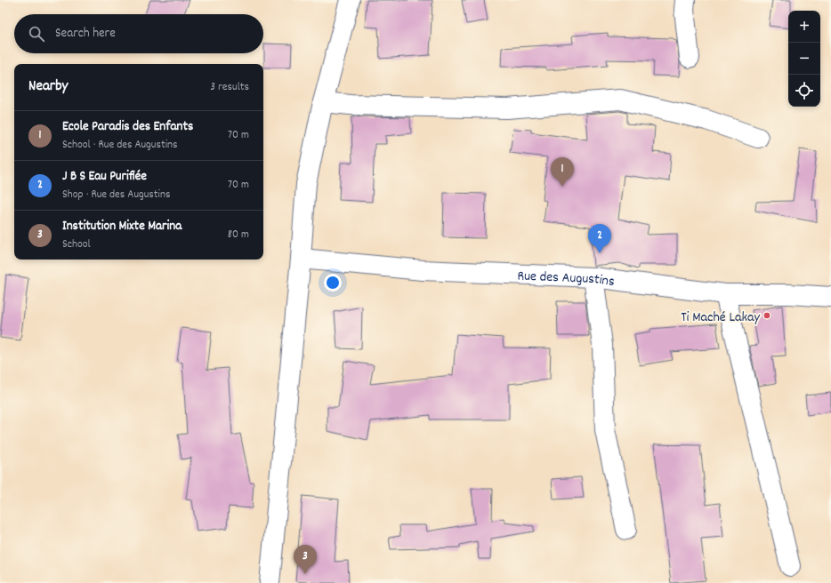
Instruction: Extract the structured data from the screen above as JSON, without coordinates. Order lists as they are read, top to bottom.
{
  "streets": {
    "street": ["Rue des Augustins"]
  },
  "places": ["Ti Maché Lakay"],
  "page": {
    "map_buttons": ["+", "−"],
    "search": "Search here",
    "heading": ["Nearby", "3 results"],
    "list": [
      {
        "mark": "1",
        "name": "Ecole Paradis des Enfants",
        "note": "School · Rue des Augustins",
        "value": "70 m"
      },
      {
        "mark": "2",
        "name": "J B S Eau Purifiée",
        "note": "Shop · Rue des Augustins",
        "value": "70 m"
      },
      {
        "mark": "3",
        "name": "Institution Mixte Marina",
        "note": "School",
        "value": "80 m"
      }
    ],
    "pins": ["1", "2", "3"]
  }
}
